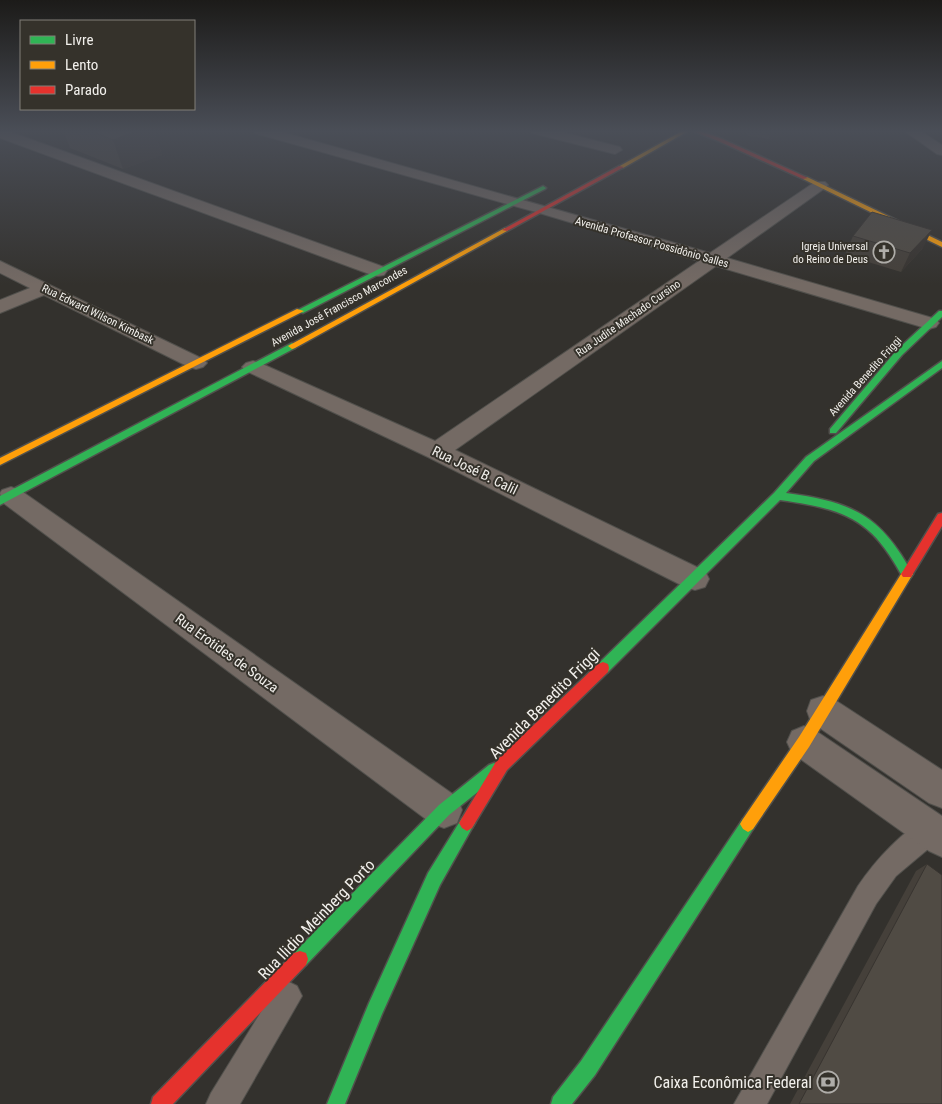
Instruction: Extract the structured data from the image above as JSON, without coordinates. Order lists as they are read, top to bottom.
{
  "streets": {
    "street": [
      "Avenida Professor Possidônio Salles",
      "Avenida José Francisco Marcondes",
      "Rua Edward Wilson Kimbask",
      "Rua Judite Machado Cursino",
      "Avenida Benedito Friggi",
      "Rua José B. Calil",
      "Rua Erotides de Souza",
      "Rua Ilidio Meinberg Porto"
    ]
  },
  "crossings": [
    ["Avenida Professor Possidônio Salles", "Avenida José Francisco Marcondes"],
    ["Avenida Professor Possidônio Salles", "Rua Judite Machado Cursino"],
    ["Avenida Professor Possidônio Salles", "Avenida Benedito Friggi"],
    ["Avenida José Francisco Marcondes", "Rua Edward Wilson Kimbask"],
    ["Avenida José Francisco Marcondes", "Rua José B. Calil"],
    ["Avenida José Francisco Marcondes", "Rua Erotides de Souza"],
    ["Rua Judite Machado Cursino", "Rua José B. Calil"],
    ["Avenida Benedito Friggi", "Rua José B. Calil"],
    ["Avenida Benedito Friggi", "Rua Ilidio Meinberg Porto"],
    ["Rua Erotides de Souza", "Rua Ilidio Meinberg Porto"]
  ],
  "places": {
    "church": ["Igreja Universal do Reino de Deus"],
    "bank": ["Caixa Econômica Federal"]
  },
  "legend": ["Livre", "Lento", "Parado"]
}
